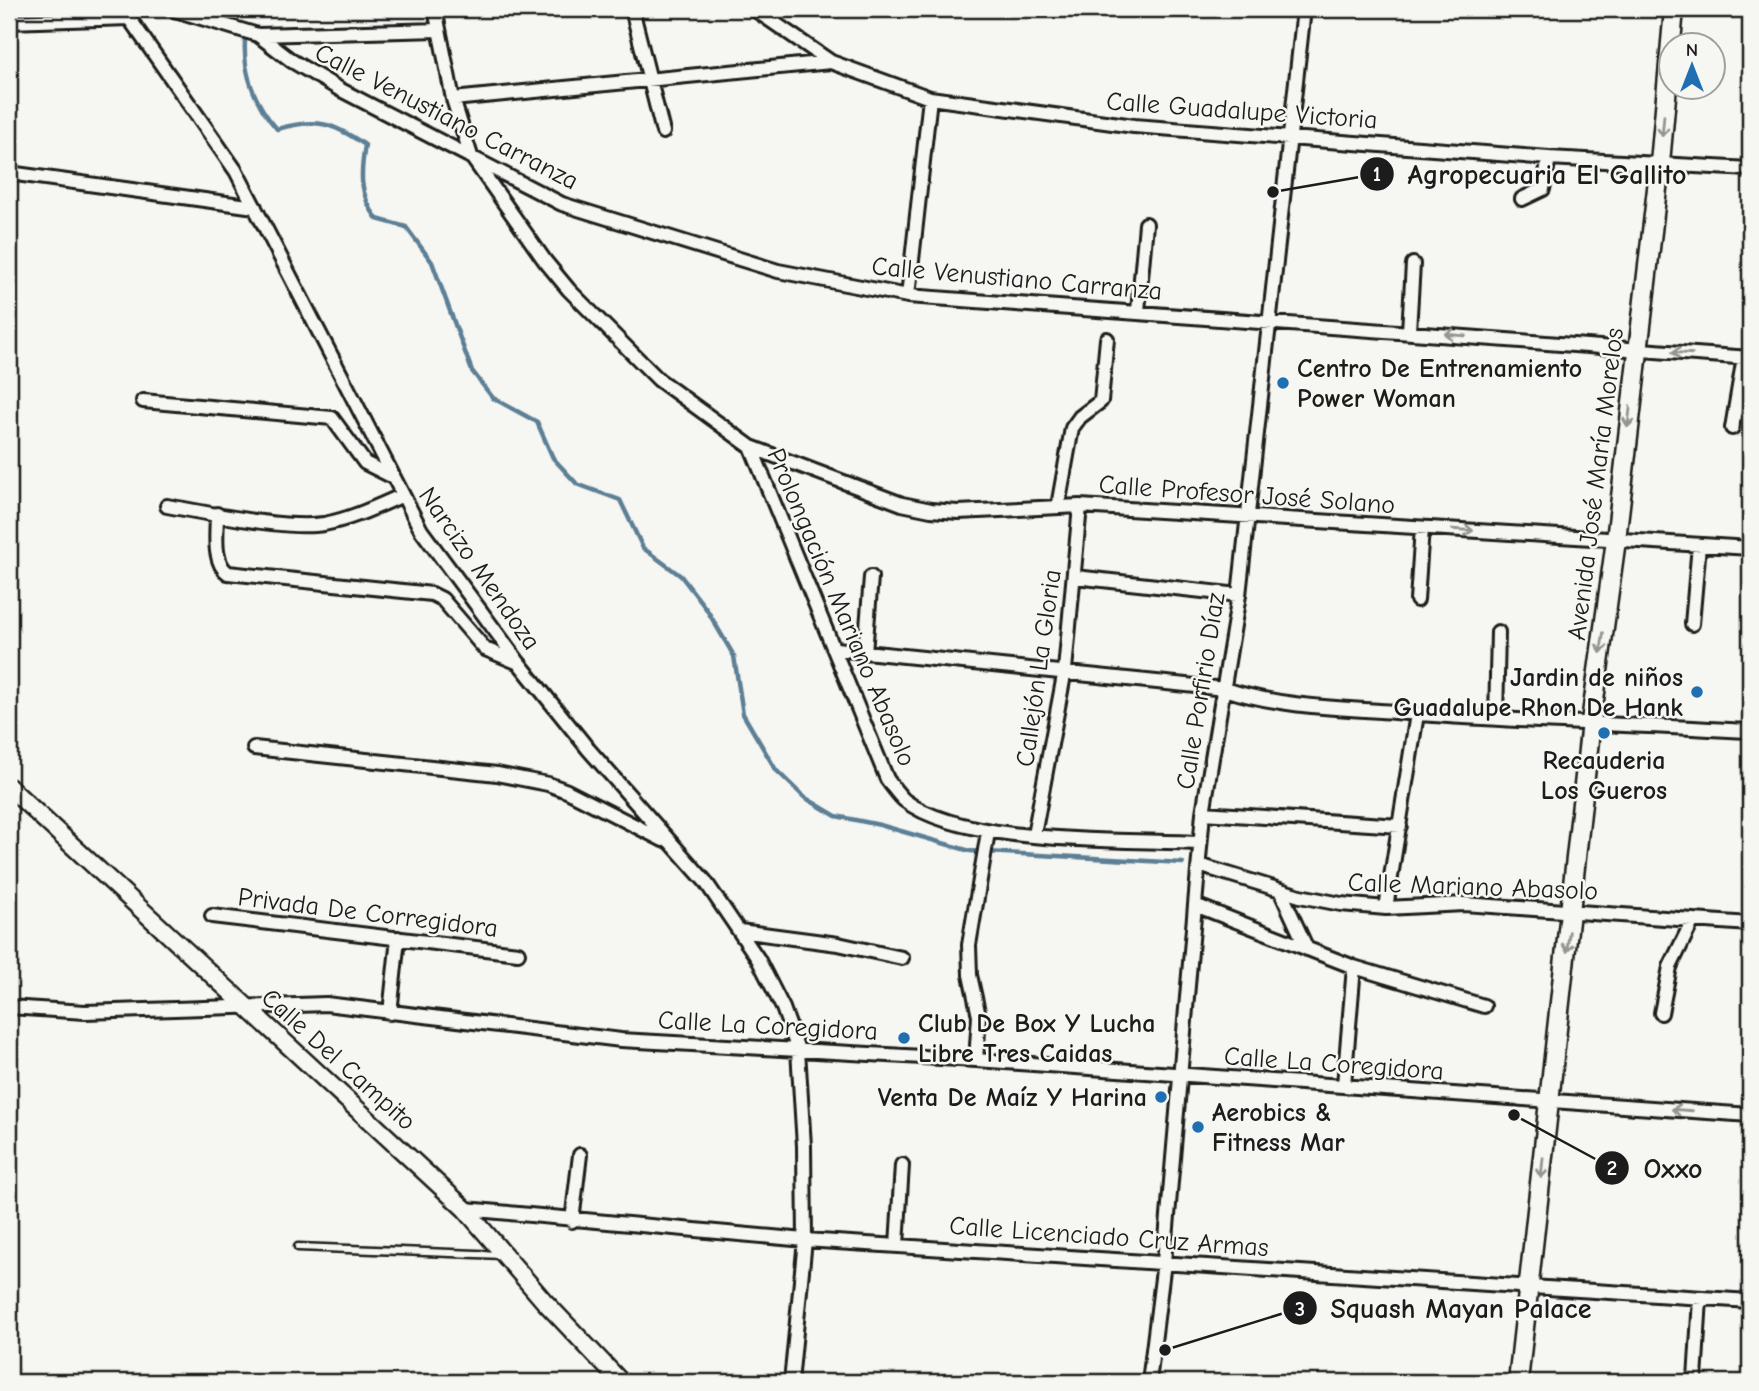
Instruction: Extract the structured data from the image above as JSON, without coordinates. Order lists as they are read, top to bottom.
{
  "streets": {
    "main road": ["Avenida José María Morelos"],
    "street": [
      "Calle Guadalupe Victoria",
      "Calle Venustiano Carranza",
      "Calle Profesor José Solano",
      "Narcizo Mendoza",
      "Prolongación Mariano Abasolo",
      "Callejón La Gloria",
      "Calle Porfirio Díaz",
      "Calle Mariano Abasolo",
      "Privada De Corregidora",
      "Calle La Coregidora",
      "Calle Del Campito",
      "Calle Licenciado Cruz Armas"
    ]
  },
  "crossings": [
    ["Calle Guadalupe Victoria", "Avenida José María Morelos"],
    ["Calle Guadalupe Victoria", "Calle Porfirio Díaz"],
    ["Calle Venustiano Carranza", "Avenida José María Morelos"],
    ["Calle Venustiano Carranza", "Prolongación Mariano Abasolo"],
    ["Calle Venustiano Carranza", "Calle Porfirio Díaz"],
    ["Avenida José María Morelos", "Calle Profesor José Solano"],
    ["Avenida José María Morelos", "Calle Mariano Abasolo"],
    ["Avenida José María Morelos", "Calle La Coregidora"],
    ["Avenida José María Morelos", "Calle Licenciado Cruz Armas"],
    ["Calle Profesor José Solano", "Prolongación Mariano Abasolo"],
    ["Calle Profesor José Solano", "Callejón La Gloria"],
    ["Calle Profesor José Solano", "Calle Porfirio Díaz"],
    ["Narcizo Mendoza", "Calle La Coregidora"],
    ["Narcizo Mendoza", "Calle Licenciado Cruz Armas"],
    ["Prolongación Mariano Abasolo", "Callejón La Gloria"],
    ["Prolongación Mariano Abasolo", "Calle Porfirio Díaz"],
    ["Calle Porfirio Díaz", "Calle Mariano Abasolo"],
    ["Calle Porfirio Díaz", "Calle La Coregidora"],
    ["Calle Porfirio Díaz", "Calle Licenciado Cruz Armas"],
    ["Calle La Coregidora", "Calle Del Campito"],
    ["Calle Del Campito", "Calle Licenciado Cruz Armas"]
  ],
  "one_way": ["Avenida José María Morelos"],
  "places": [
    "Agropecuaria El Gallito",
    "Centro De Entrenamiento Power Woman",
    "Jardin de niños Guadalupe Rhon De Hank",
    "Recauderia Los Gueros",
    "Club De Box Y Lucha Libre Tres Caidas",
    "Venta De Maíz Y Harina",
    "Oxxo",
    "Aerobics & Fitness Mar",
    "Squash Mayan Palace"
  ],
  "north": "top"
}
